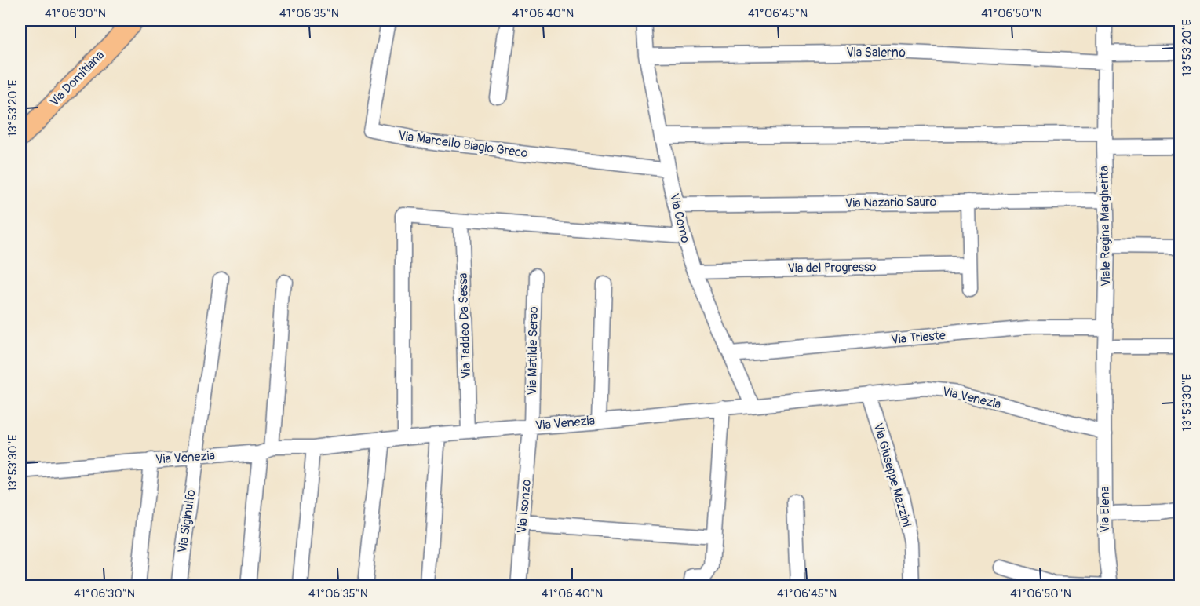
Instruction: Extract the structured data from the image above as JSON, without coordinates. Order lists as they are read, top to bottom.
{
  "streets": {
    "main road": ["Via Domitiana"],
    "street": [
      "Via Salerno",
      "Via Marcello Biagio Greco",
      "Via Nazario Sauro",
      "Via Como",
      "Viale Regina Margherita",
      "Via del Progresso",
      "Via Taddeo Da Sessa",
      "Via Trieste",
      "Via Matilde Serao",
      "Via Venezia",
      "Via Giuseppe Mazzini",
      "Via Isonzo",
      "Via Elena",
      "Via Siginulfo"
    ]
  },
  "crossings": [
    ["Via Salerno", "Via Como"],
    ["Via Salerno", "Viale Regina Margherita"],
    ["Via Marcello Biagio Greco", "Via Como"],
    ["Via Nazario Sauro", "Via Como"],
    ["Via Nazario Sauro", "Viale Regina Margherita"],
    ["Via Como", "Via del Progresso"],
    ["Via Como", "Via Trieste"],
    ["Via Como", "Via Venezia"],
    ["Viale Regina Margherita", "Via Trieste"],
    ["Viale Regina Margherita", "Via Venezia"],
    ["Viale Regina Margherita", "Via Elena"],
    ["Via Taddeo Da Sessa", "Via Venezia"],
    ["Via Matilde Serao", "Via Venezia"],
    ["Via Matilde Serao", "Via Isonzo"],
    ["Via Venezia", "Via Giuseppe Mazzini"],
    ["Via Venezia", "Via Isonzo"],
    ["Via Venezia", "Via Elena"],
    ["Via Venezia", "Via Siginulfo"]
  ],
  "coordinates": [
    "41°06'30\"N",
    "41°06'35\"N",
    "41°06'40\"N",
    "41°06'45\"N",
    "41°06'50\"N",
    "13°53'20\"E",
    "13°53'30\"E"
  ]
}
